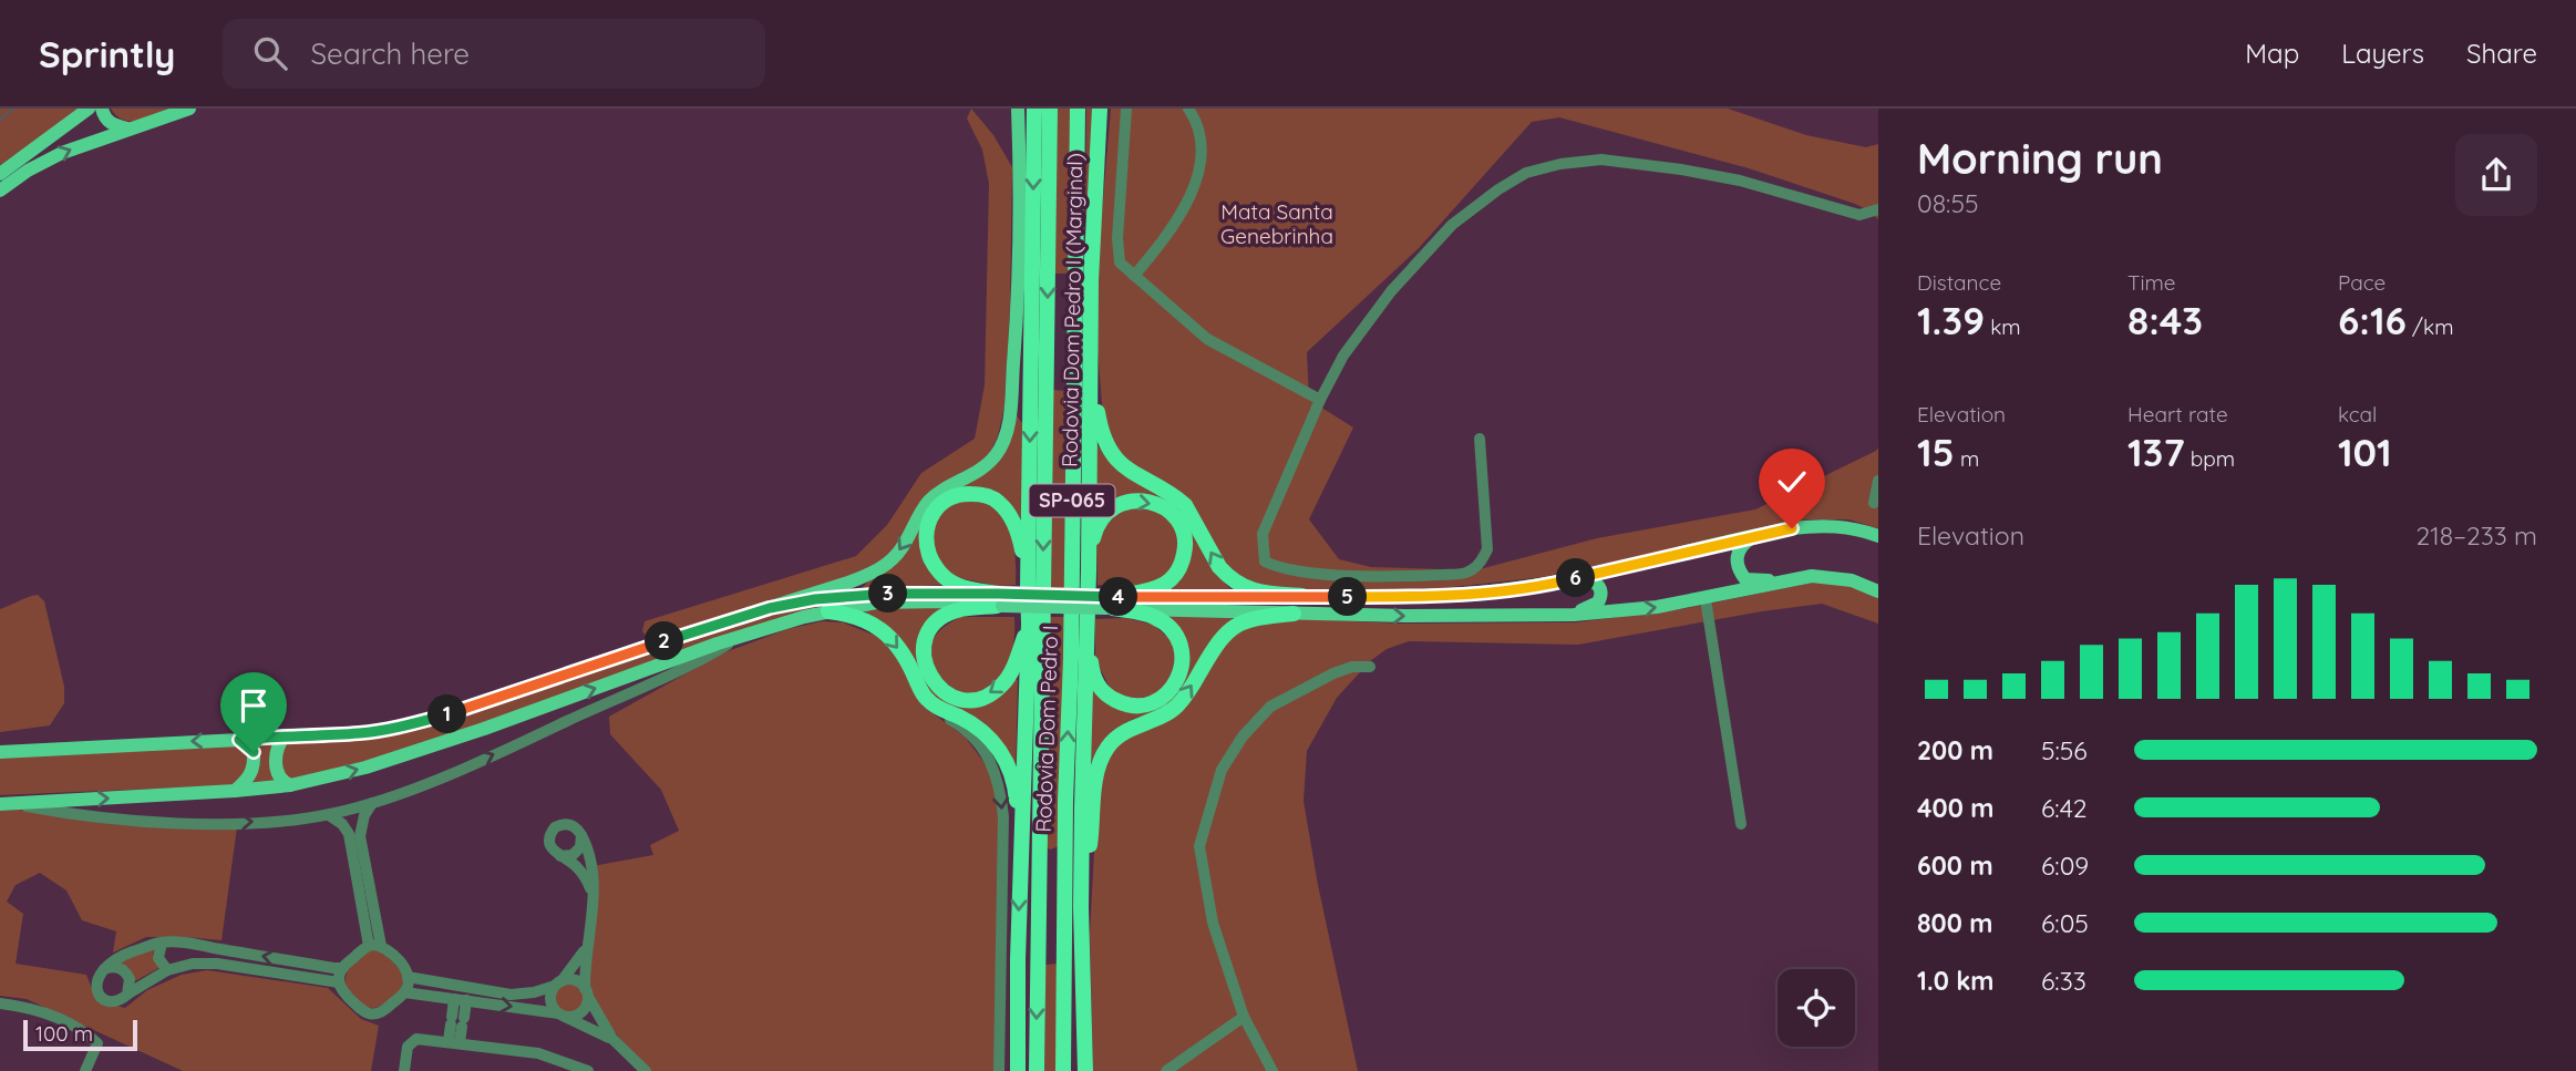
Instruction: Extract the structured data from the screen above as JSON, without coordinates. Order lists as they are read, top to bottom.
{
  "streets": {
    "highway": ["Rodovia Dom Pedro I (Marginal)", "SP-065", "Rodovia Dom Pedro I"]
  },
  "parks": ["Mata Santa Genebrinha"],
  "scale_bar": "100 m",
  "page": {
    "header": "Sprintly",
    "search": "Search here",
    "nav": ["Map", "Layers", "Share"],
    "heading": ["Morning run", "08:55"],
    "stats": [
      ["Distance", "1.39 km"],
      ["Time", "8:43"],
      ["Pace", "6:16 /km"],
      ["Elevation", "15 m"],
      ["Heart rate", "137 bpm"],
      ["kcal", "101"]
    ],
    "chart": ["Elevation", "218–233 m"],
    "pins": [
      "6",
      "3",
      "4",
      "5",
      "2",
      "1"
    ],
    "list": [
      {
        "name": "200 m",
        "note": "5:56"
      },
      {
        "name": "400 m",
        "note": "6:42"
      },
      {
        "name": "600 m",
        "note": "6:09"
      },
      {
        "name": "800 m",
        "note": "6:05"
      },
      {
        "name": "1.0 km",
        "note": "6:33"
      }
    ],
    "scale": "100 m"
  }
}
